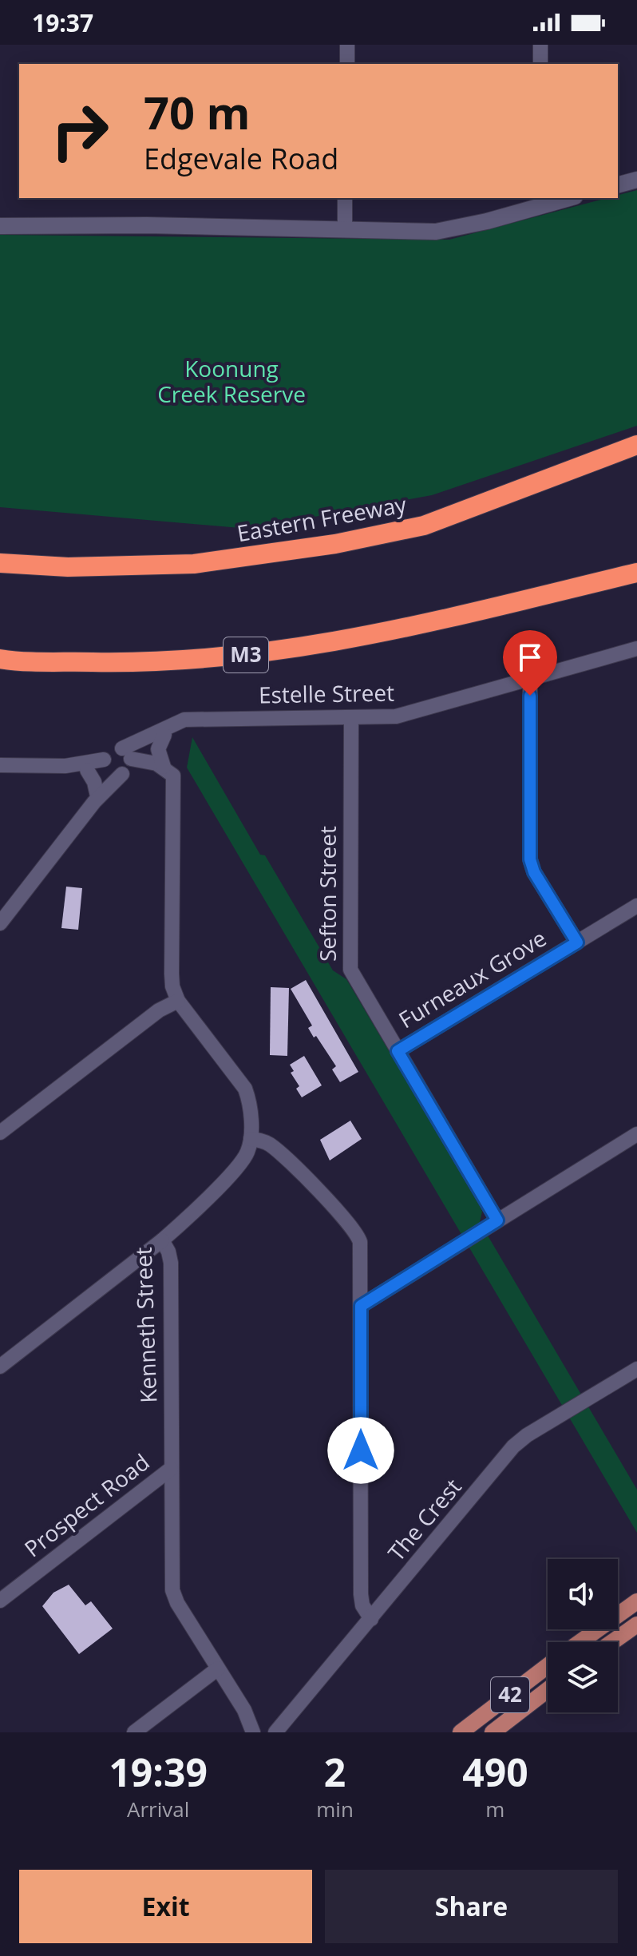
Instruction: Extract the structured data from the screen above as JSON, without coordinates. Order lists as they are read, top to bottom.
{
  "streets": {
    "highway": ["Eastern Freeway", "M3"],
    "main road": ["42"],
    "street": [
      "Estelle Street",
      "Sefton Street",
      "Furneaux Grove",
      "Kenneth Street",
      "Prospect Road",
      "The Crest"
    ]
  },
  "crossings": [
    ["Estelle Street", "Sefton Street"],
    ["Estelle Street", "Kenneth Street"],
    ["Sefton Street", "Furneaux Grove"],
    ["Kenneth Street", "Prospect Road"]
  ],
  "parks": ["Koonung Creek Reserve"],
  "page": {
    "status": "19:37",
    "turn": ["70 m", "Edgevale Road"],
    "eta": [
      "19:39",
      "Arrival",
      "2",
      "min",
      "490",
      "m"
    ],
    "buttons": ["Exit", "Share"]
  }
}
